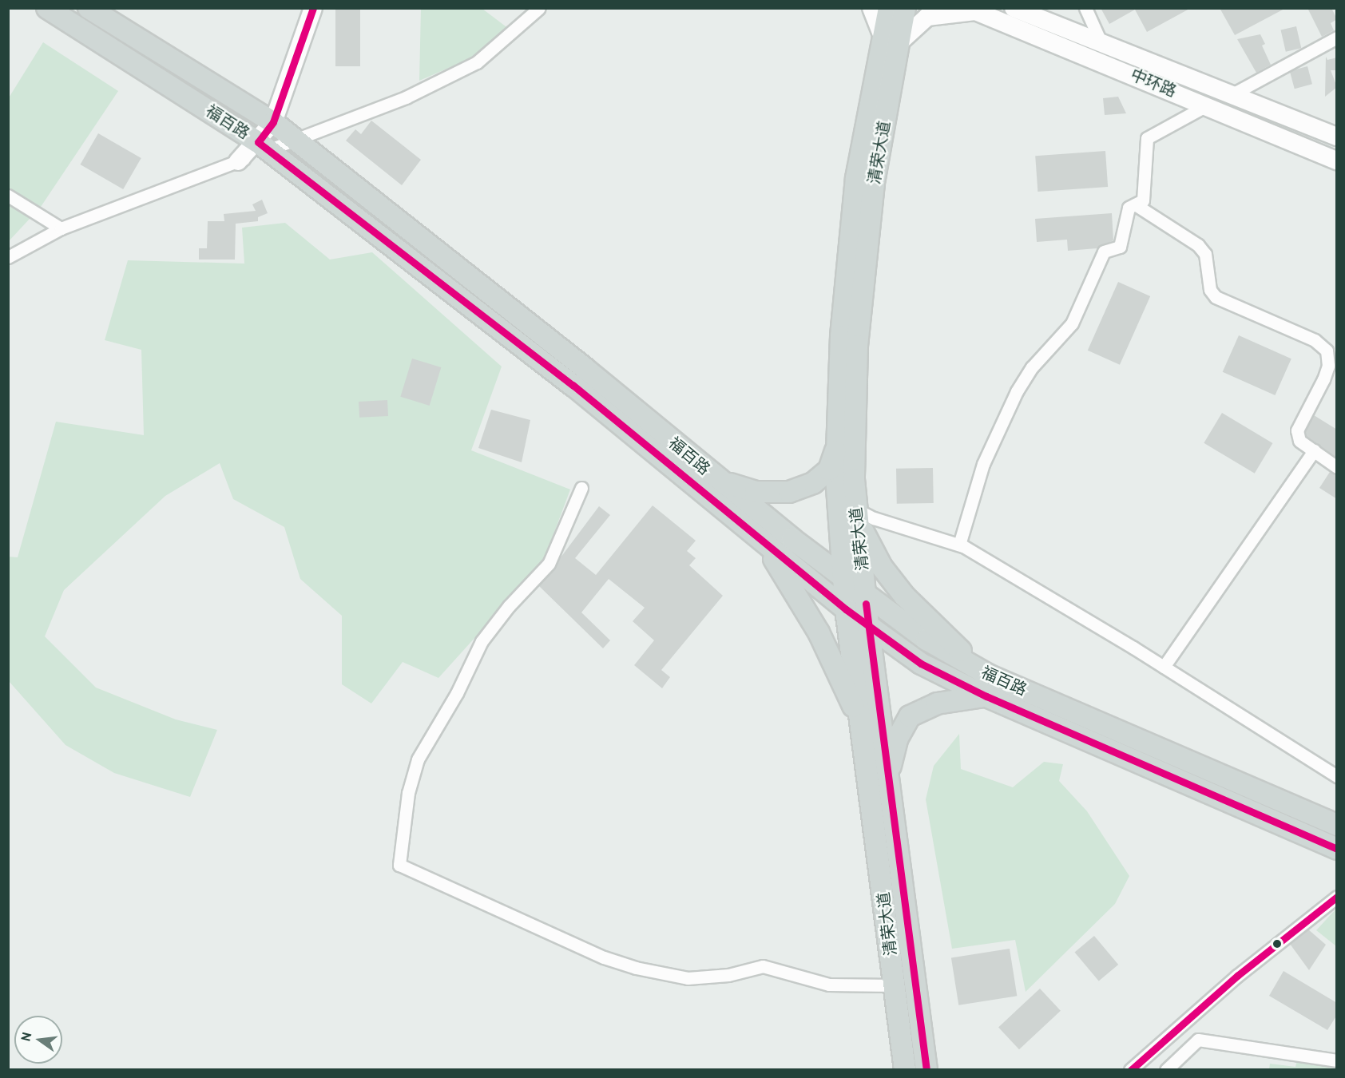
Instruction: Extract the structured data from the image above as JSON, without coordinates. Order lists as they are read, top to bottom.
{
  "streets": {
    "main road": ["福百路", "清荣大道"],
    "street": ["中环路"]
  },
  "crossings": [
    ["福百路", "清荣大道"]
  ],
  "north": "left"
}
